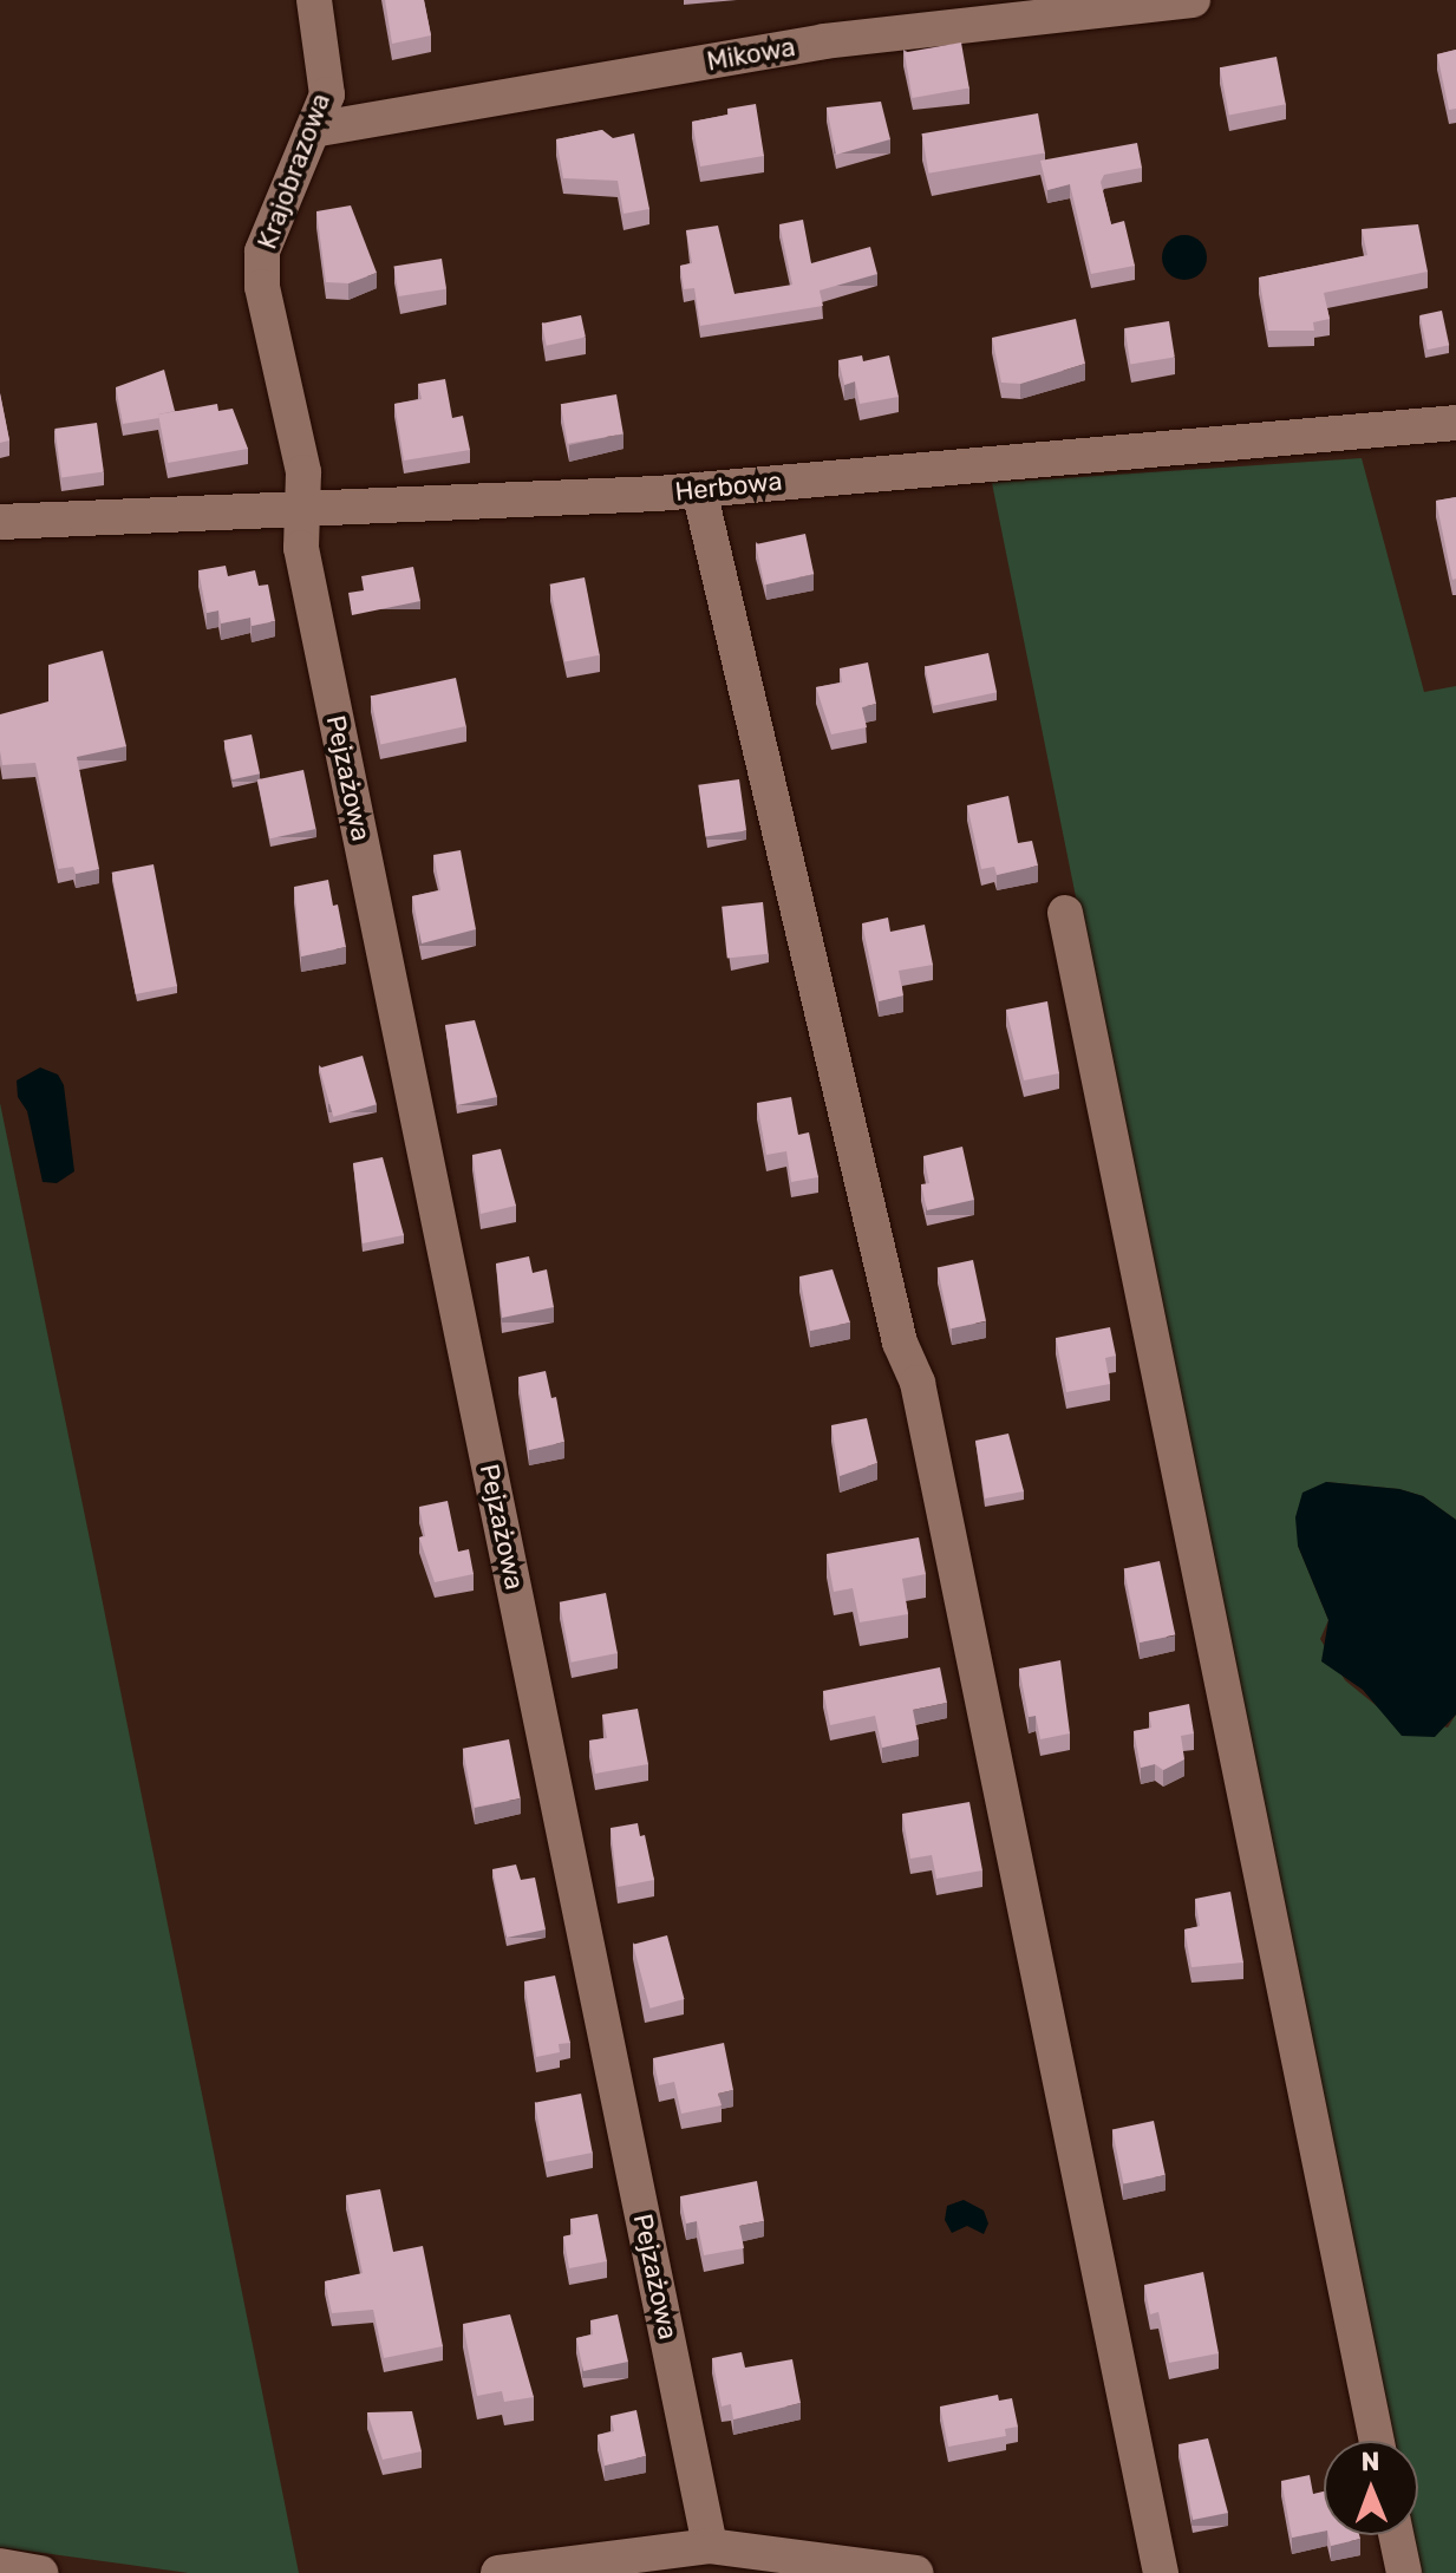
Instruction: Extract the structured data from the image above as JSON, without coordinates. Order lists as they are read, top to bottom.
{
  "streets": {
    "street": [
      "Mikowa",
      "Krajobrazowa",
      "Herbowa",
      "Pejzażowa"
    ]
  },
  "crossings": [
    ["Mikowa", "Krajobrazowa"],
    ["Krajobrazowa", "Herbowa"],
    ["Krajobrazowa", "Pejzażowa"],
    ["Herbowa", "Pejzażowa"]
  ],
  "north": "top"
}
